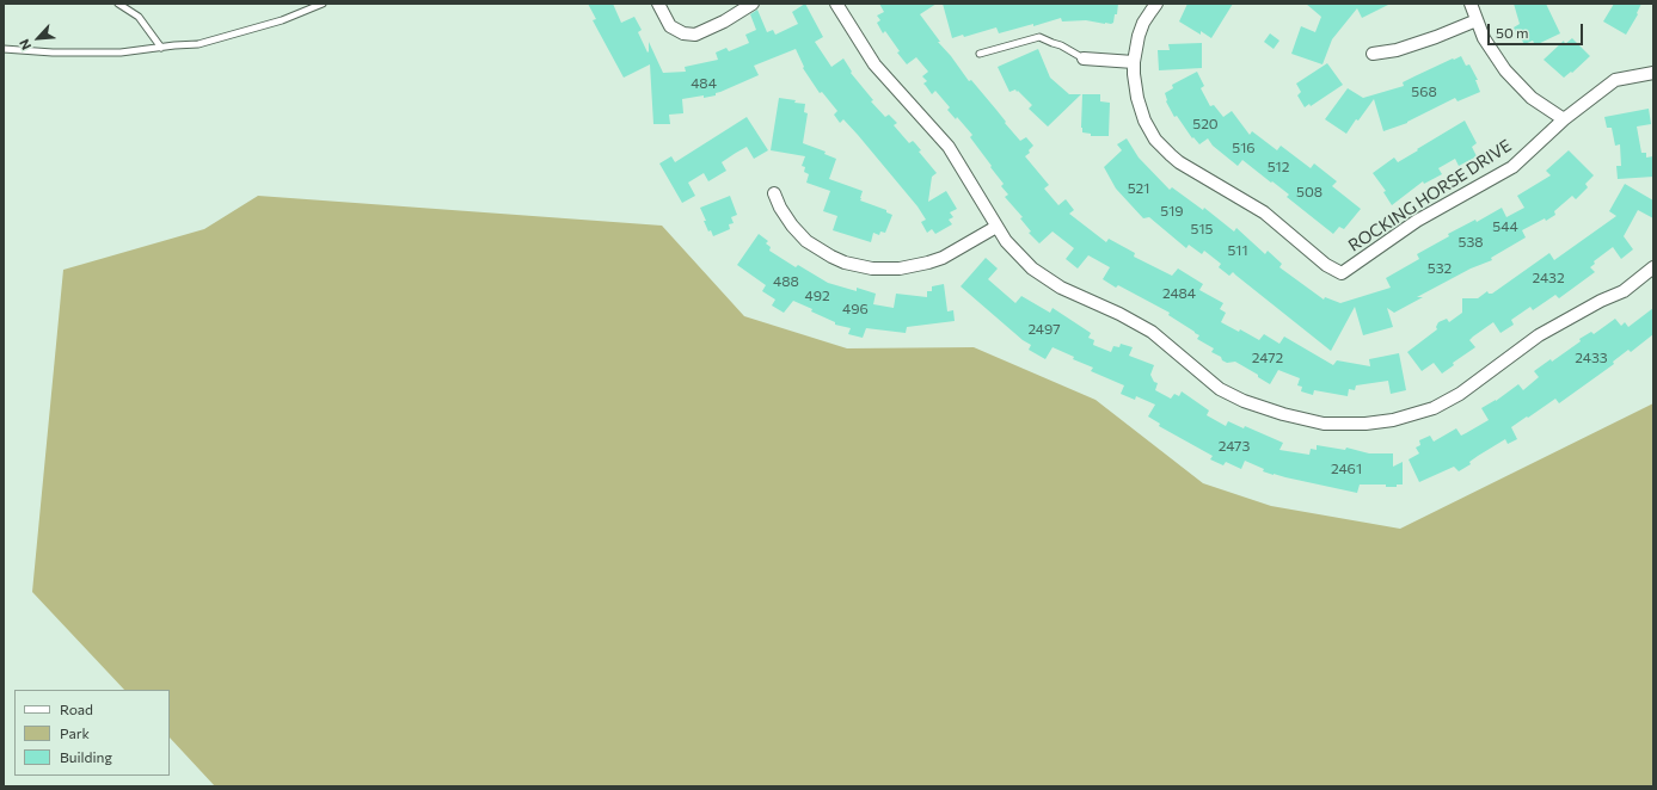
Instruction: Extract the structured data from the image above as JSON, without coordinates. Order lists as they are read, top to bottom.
{
  "streets": {
    "street": ["ROCKING HORSE DRIVE"]
  },
  "house_numbers": [
    "484",
    "568",
    "520",
    "516",
    "512",
    "521",
    "508",
    "519",
    "544",
    "515",
    "538",
    "511",
    "532",
    "2432",
    "488",
    "2484",
    "492",
    "496",
    "2497",
    "2472",
    "2433",
    "2473",
    "2461"
  ],
  "legend": ["Road", "Park", "Building"],
  "scale_bar": "50 m",
  "north": "bottom left"
}
